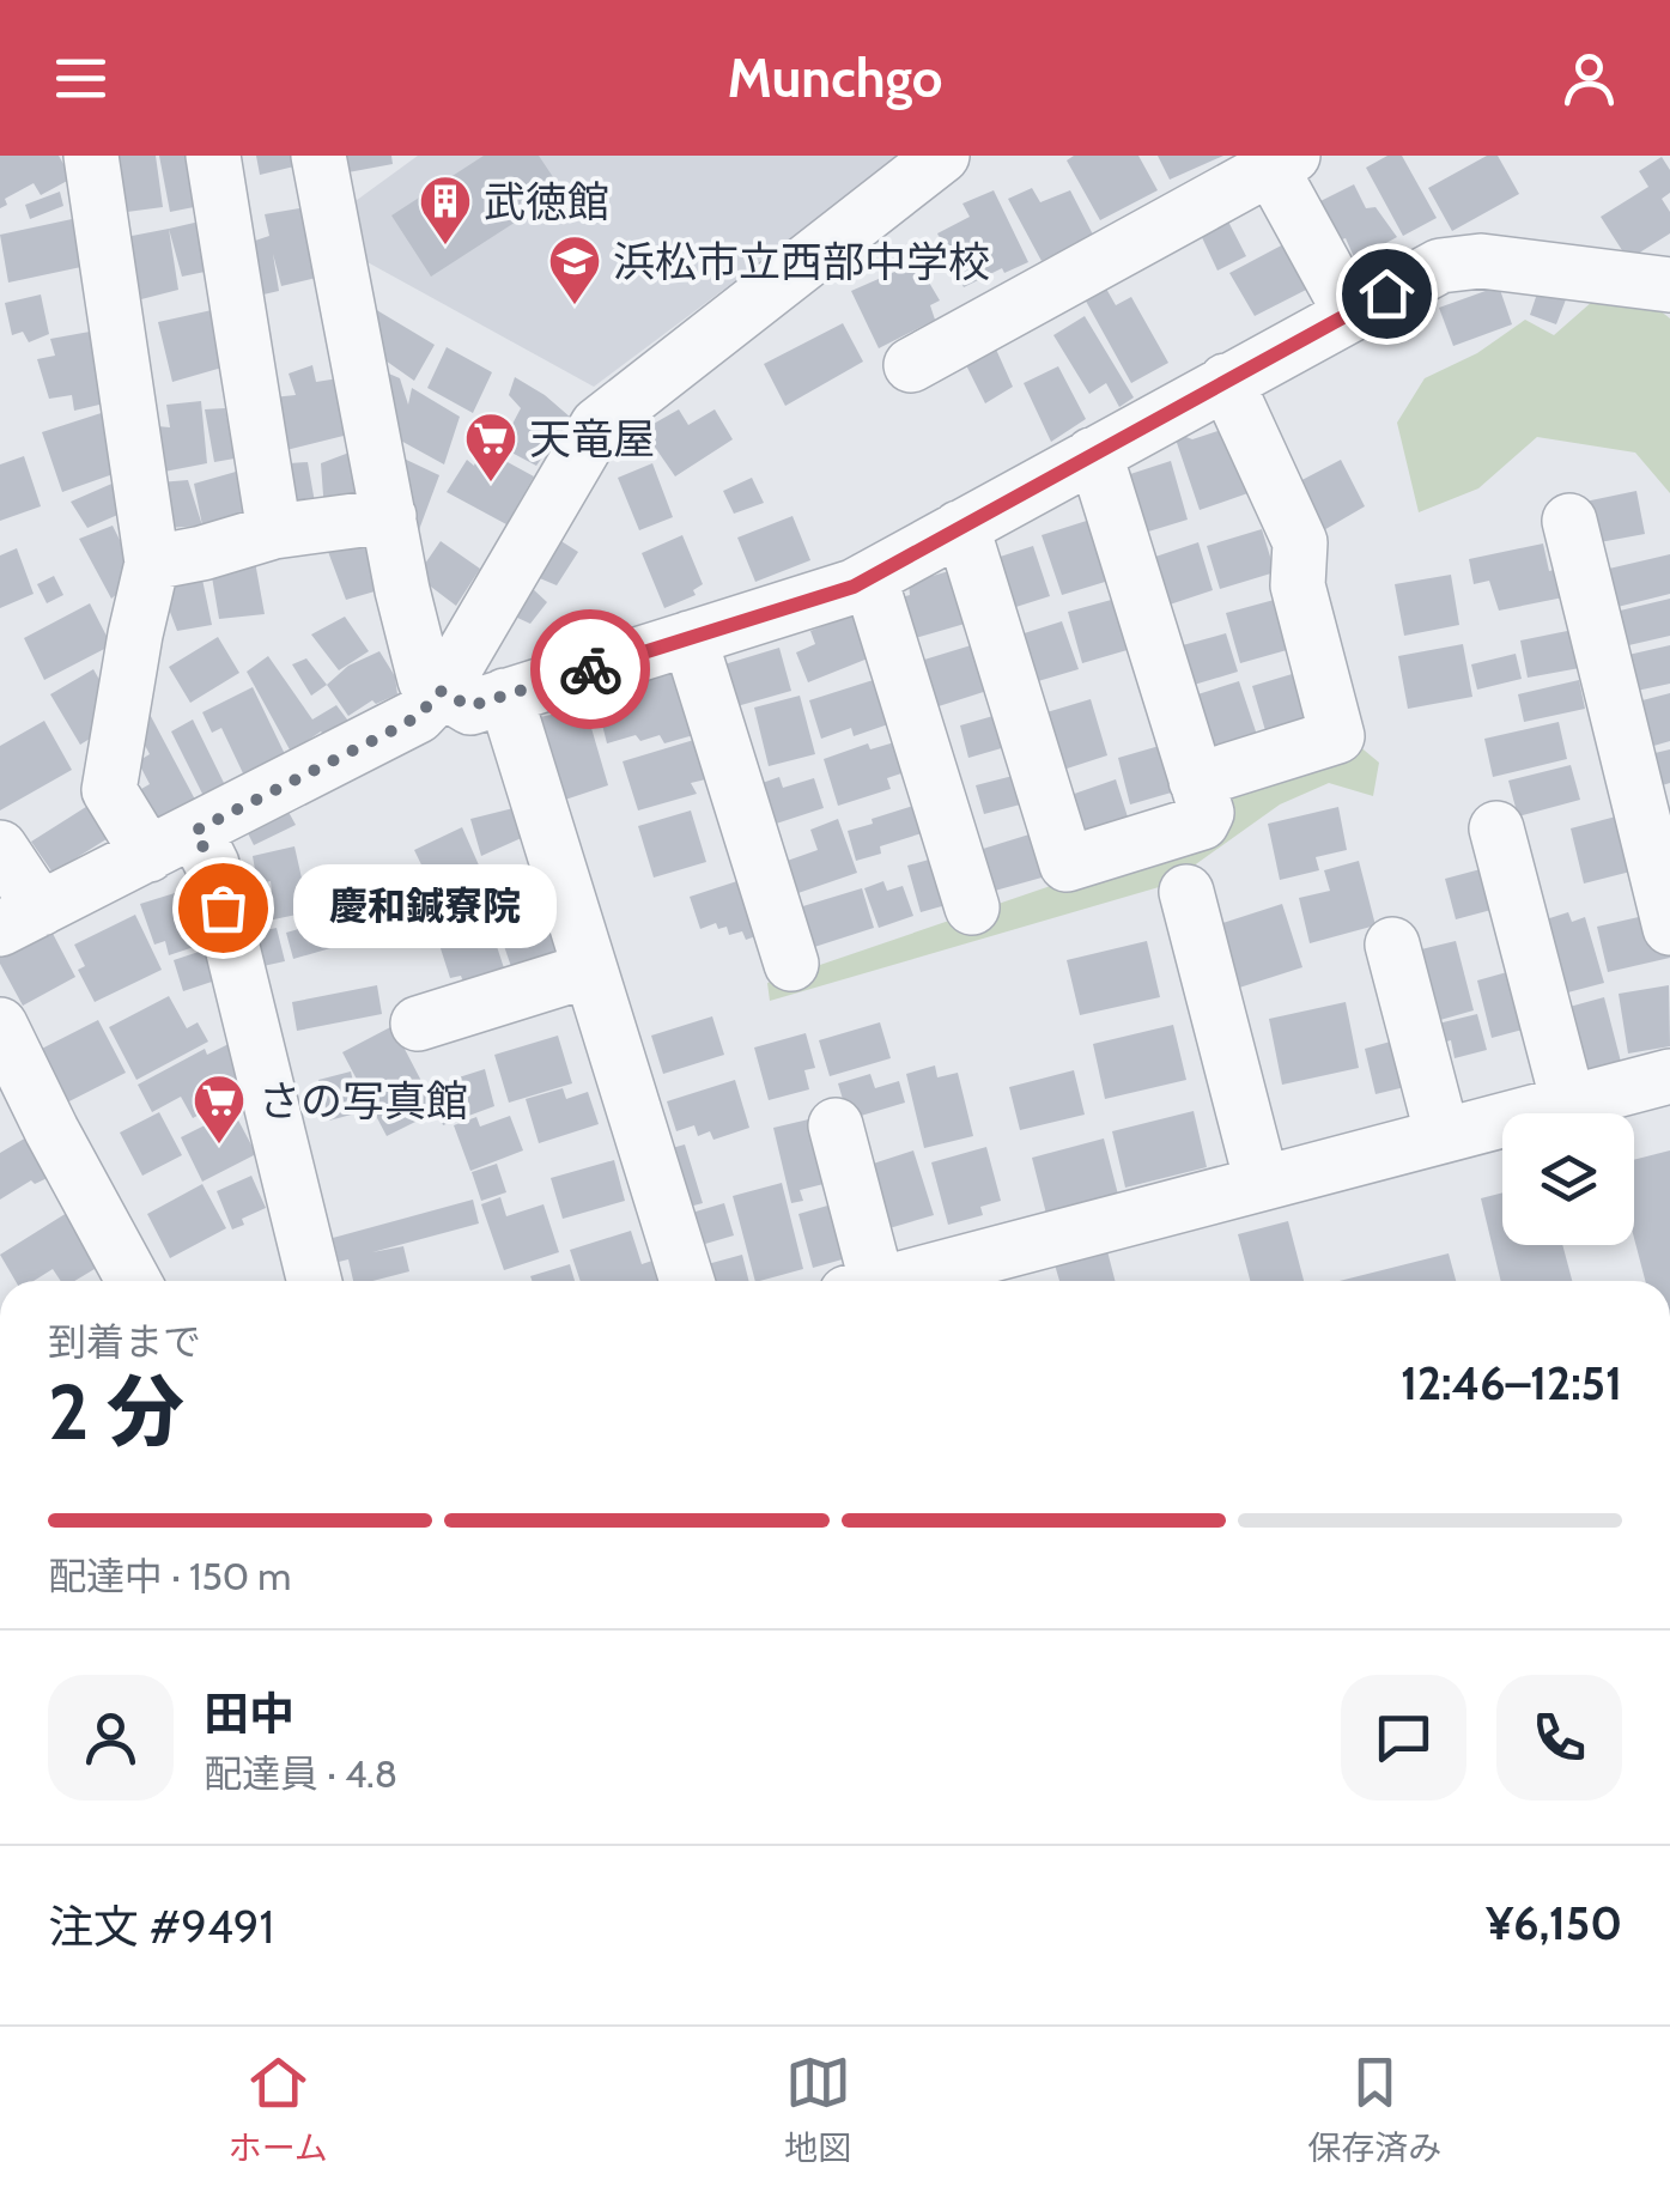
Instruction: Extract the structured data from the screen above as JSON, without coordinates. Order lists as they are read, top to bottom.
{
  "places": {
    "building": ["武徳館"],
    "school or university": ["浜松市立西部中学校"],
    "supermarket": ["天竜屋", "さの写真館"],
    "other": ["慶和鍼寮院"]
  },
  "page": {
    "header": "Munchgo",
    "bubble": "慶和鍼寮院",
    "heading": ["2 分", "到着まで", "12:46–12:51"],
    "panel": [
      "田中",
      "配達員 · 4.8",
      "注文 #9491",
      "¥6,150"
    ],
    "bar": "配達中 · 150 m",
    "tabs": ["ホーム", "地図", "保存済み"]
  }
}
